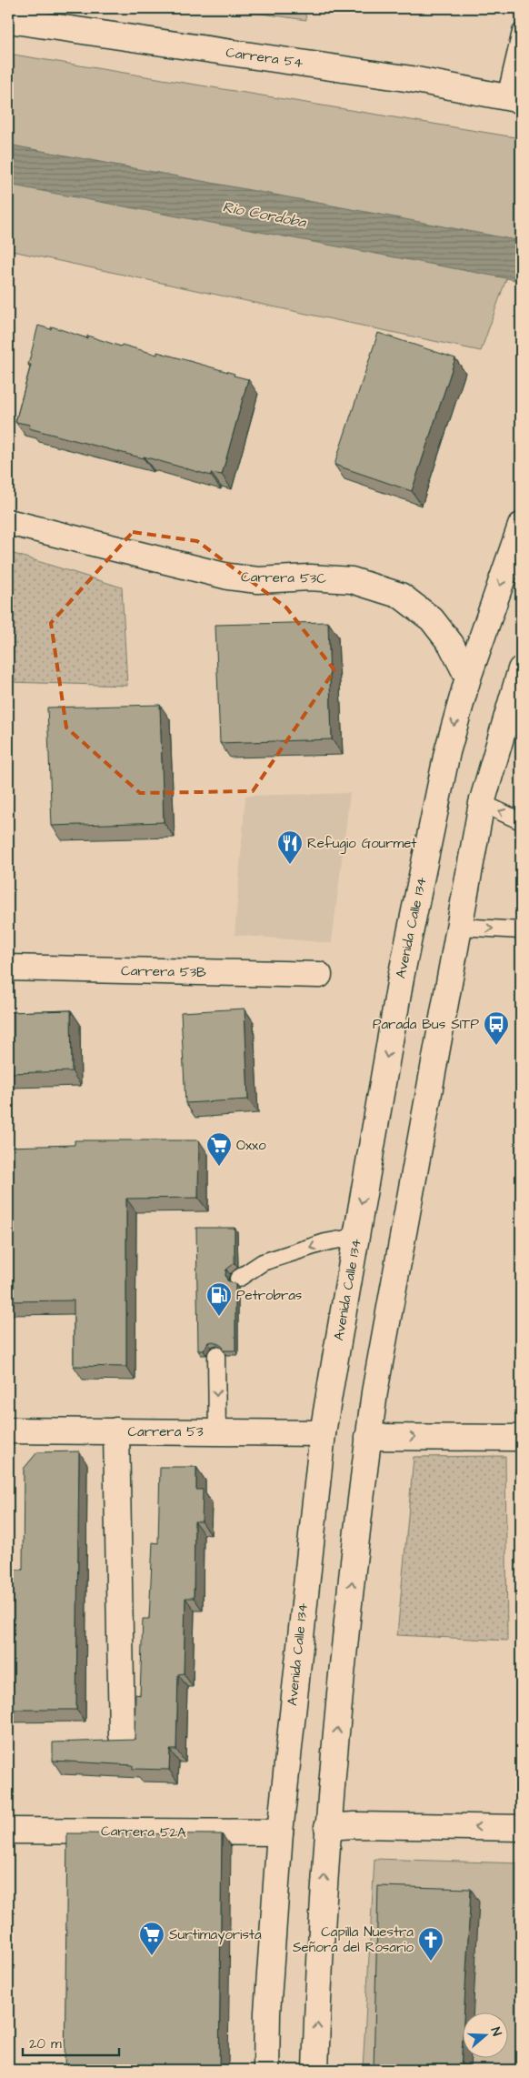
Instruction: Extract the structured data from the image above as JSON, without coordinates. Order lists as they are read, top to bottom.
{
  "streets": {
    "main road": [
      "Carrera 54",
      "Carrera 53C",
      "Avenida Calle 134",
      "Carrera 53B",
      "Carrera 53",
      "Carrera 52A"
    ]
  },
  "crossings": [
    ["Carrera 53C", "Avenida Calle 134"],
    ["Avenida Calle 134", "Carrera 53"],
    ["Avenida Calle 134", "Carrera 52A"]
  ],
  "water": ["Rio Cordoba"],
  "places": {
    "restaurant": ["Refugio Gourmet"],
    "bus stop": ["Parada Bus SITP"],
    "supermarket": ["Oxxo", "Surtimayorista"],
    "fuel station": ["Petrobras"],
    "church": ["Capilla Nuestra Señora del Rosario"]
  },
  "scale_bar": "20 m",
  "north": "right"
}
